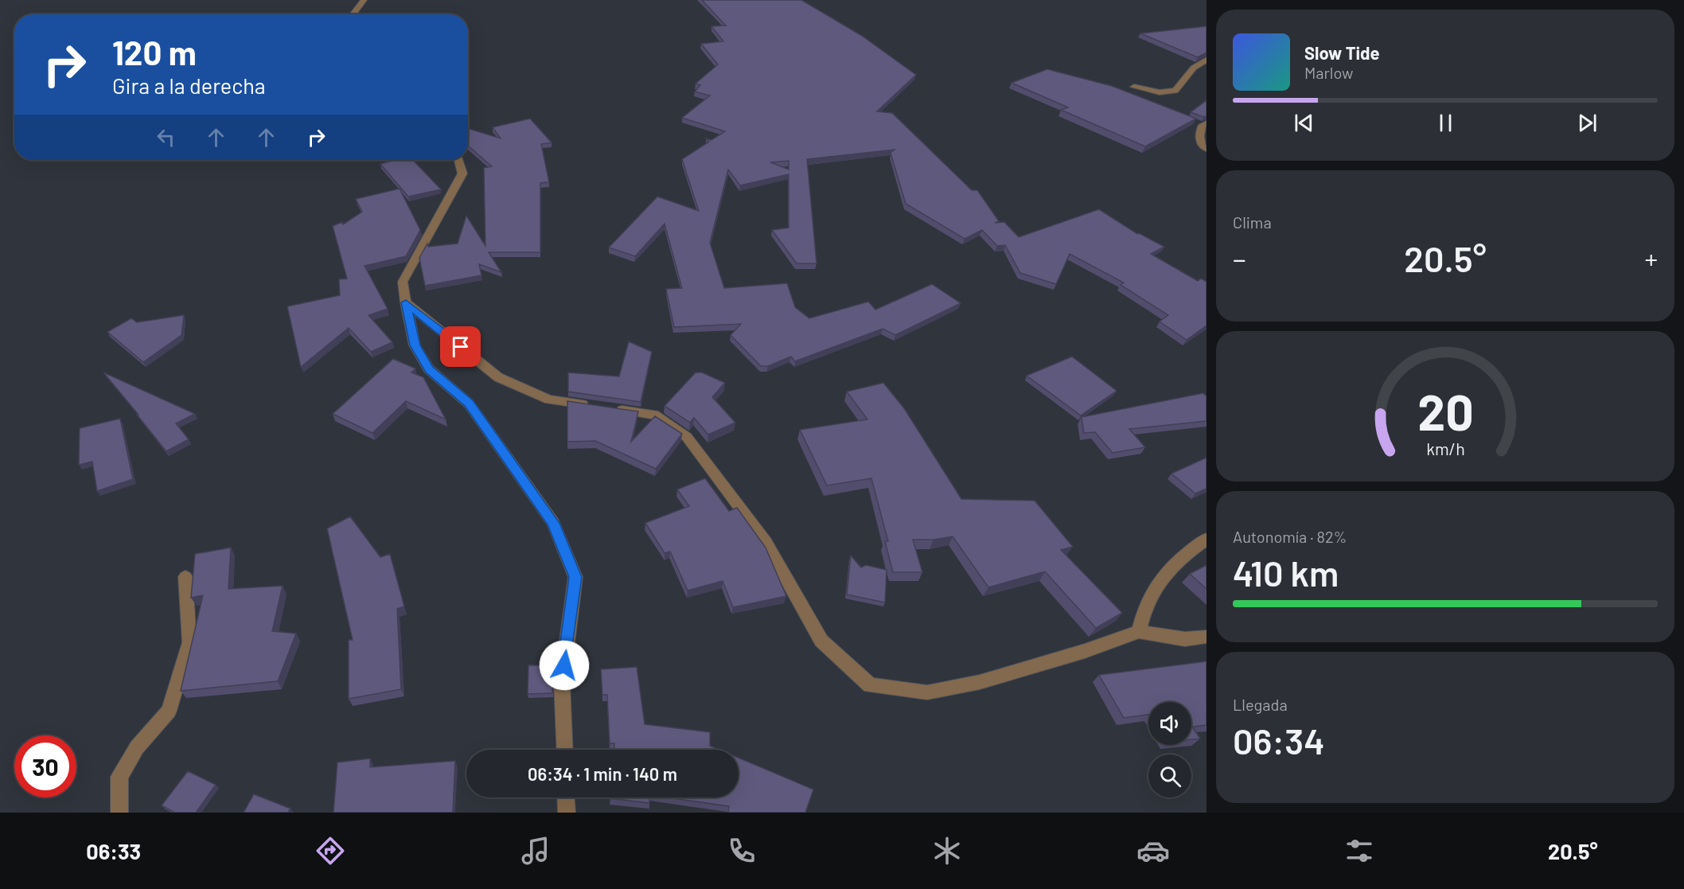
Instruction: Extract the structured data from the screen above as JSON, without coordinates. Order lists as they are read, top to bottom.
{
  "page": {
    "turn": ["120 m", "Gira a la derecha"],
    "song": ["Slow Tide", "Marlow"],
    "tile": [
      "Clima",
      ["Autonomía · 82%", "410 km"],
      ["Llegada", "06:34"]
    ],
    "heat": ["−", "20.5°", "+"],
    "limit": "30",
    "trip": "06:34 · 1 min · 140 m",
    "tabs": ["06:33", "20.5°"],
    "gauge": ["20", "km/h"]
  }
}
